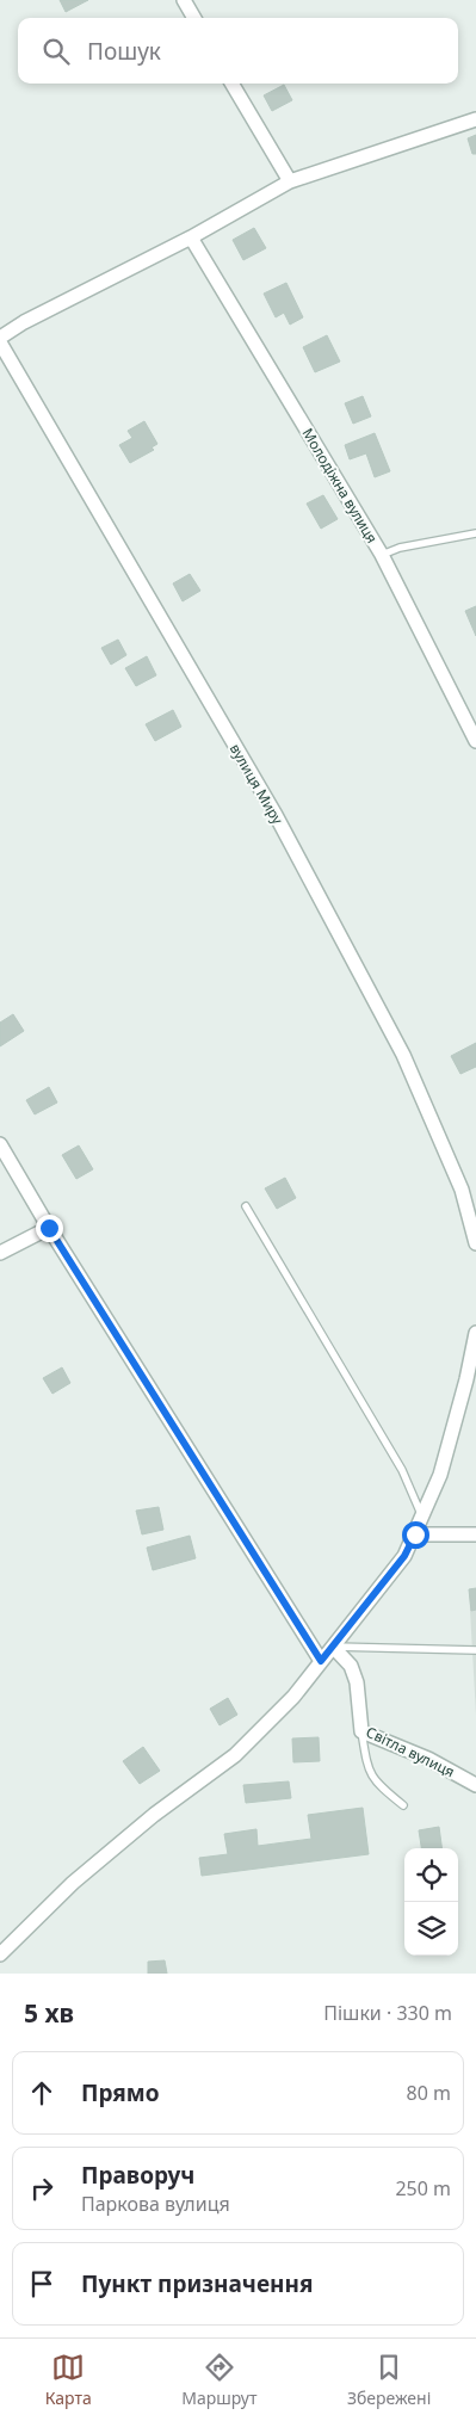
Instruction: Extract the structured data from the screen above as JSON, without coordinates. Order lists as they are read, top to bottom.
{
  "streets": {
    "street": ["Молодіжна вулиця", "вулиця Миру", "Світла вулиця"]
  },
  "page": {
    "search": "Пошук",
    "heading": ["5 хв", "Пішки · 330 m"],
    "list": [
      ["Прямо", "80 m"],
      ["Праворуч", "Паркова вулиця", "250 m"],
      "Пункт призначення"
    ],
    "nav": ["Карта", "Маршрут", "Збережені"]
  }
}
